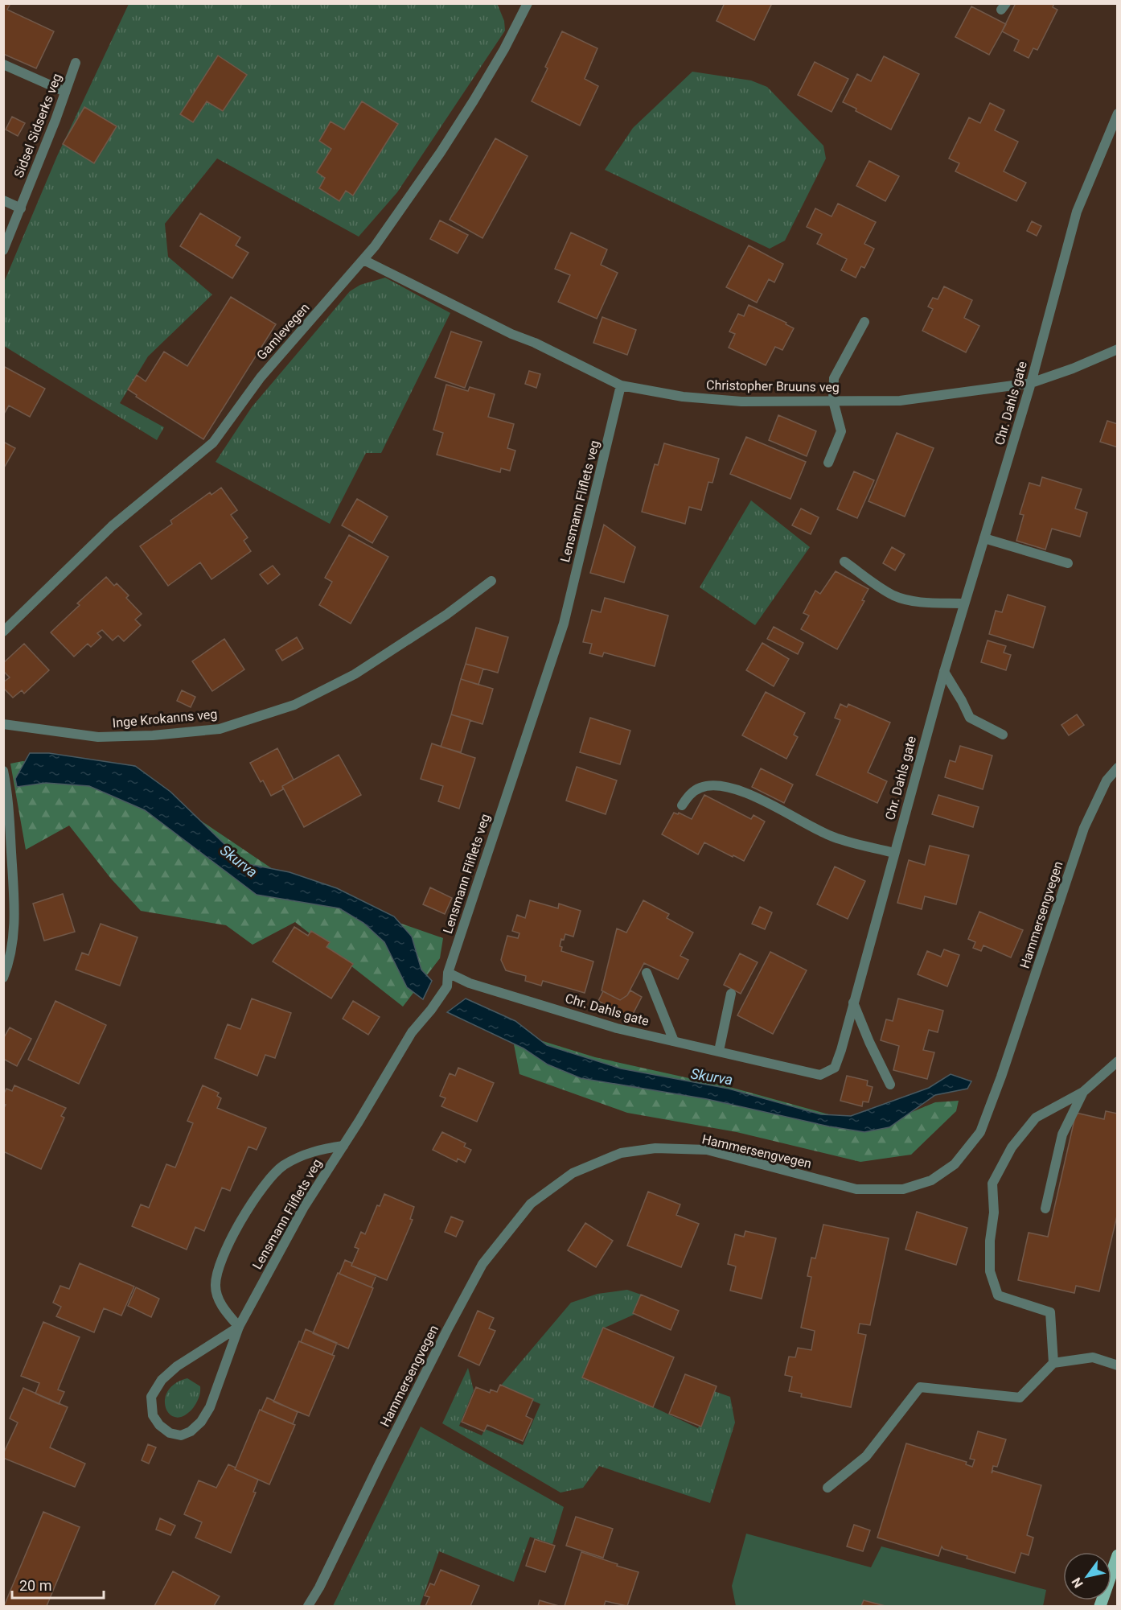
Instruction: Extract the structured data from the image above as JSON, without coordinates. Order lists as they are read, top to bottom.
{
  "streets": {
    "street": [
      "Sidsel Sidserks veg",
      "Gamlevegen",
      "Christopher Bruuns veg",
      "Chr. Dahls gate",
      "Lensmann Fliflets veg",
      "Inge Krokanns veg",
      "Hammersengvegen"
    ]
  },
  "crossings": [
    ["Gamlevegen", "Christopher Bruuns veg"],
    ["Christopher Bruuns veg", "Chr. Dahls gate"],
    ["Christopher Bruuns veg", "Lensmann Fliflets veg"],
    ["Chr. Dahls gate", "Lensmann Fliflets veg"]
  ],
  "water": ["Skurva"],
  "scale_bar": "20 m",
  "north": "bottom left"
}
